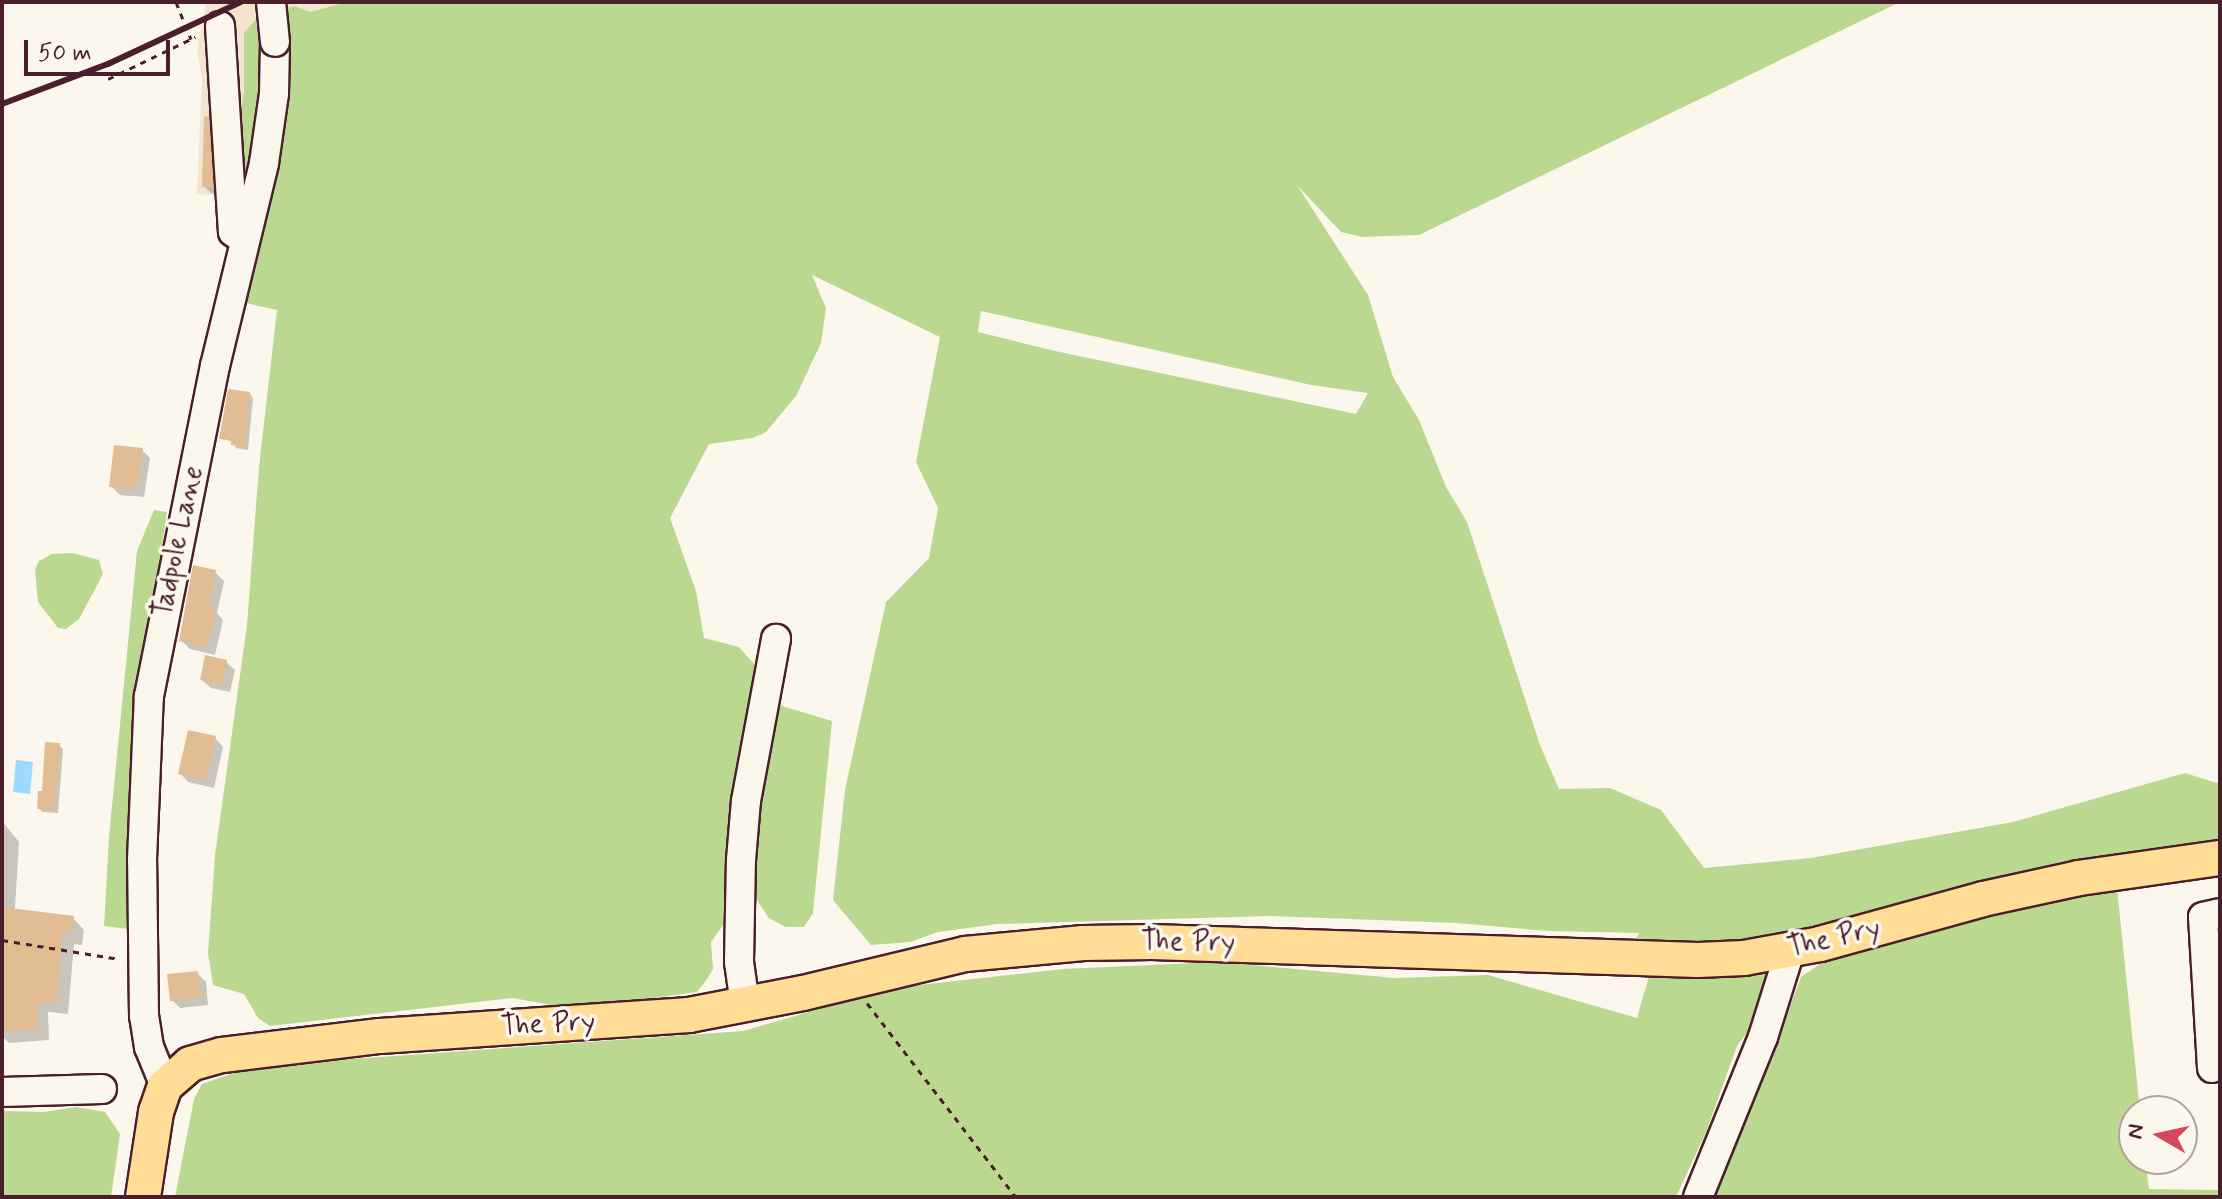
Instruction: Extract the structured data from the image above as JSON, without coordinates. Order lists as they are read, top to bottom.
{
  "streets": {
    "main road": ["The Pry"],
    "street": ["Tadpole Lane"]
  },
  "crossings": [
    ["Tadpole Lane", "The Pry"]
  ],
  "scale_bar": "50 m",
  "north": "left"
}
